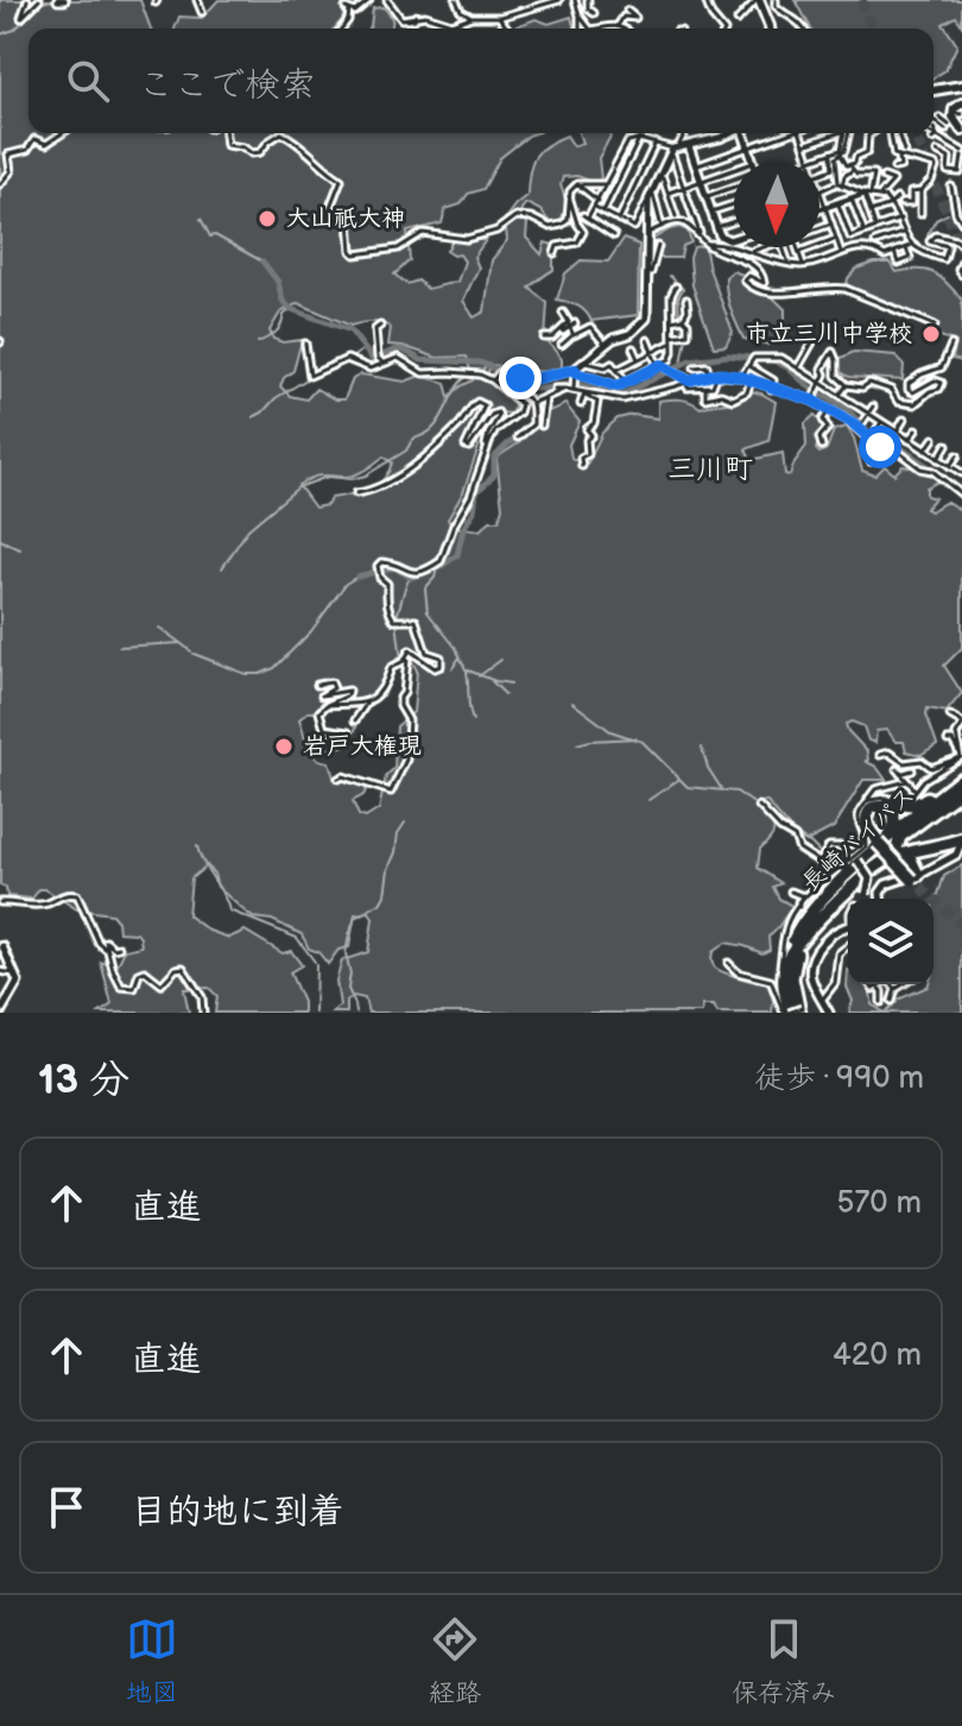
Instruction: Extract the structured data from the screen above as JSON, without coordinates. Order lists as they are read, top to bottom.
{
  "streets": {
    "highway": ["長崎バイパス"]
  },
  "districts": ["三川町"],
  "places": ["大山祇大神", "市立三川中学校", "岩戸大権現"],
  "north": "bottom",
  "page": {
    "search": "ここで検索",
    "heading": ["13 分", "徒歩 · 990 m"],
    "list": [
      ["直進", "570 m"],
      ["直進", "420 m"],
      "目的地に到着"
    ],
    "nav": ["地図", "経路", "保存済み"]
  }
}
